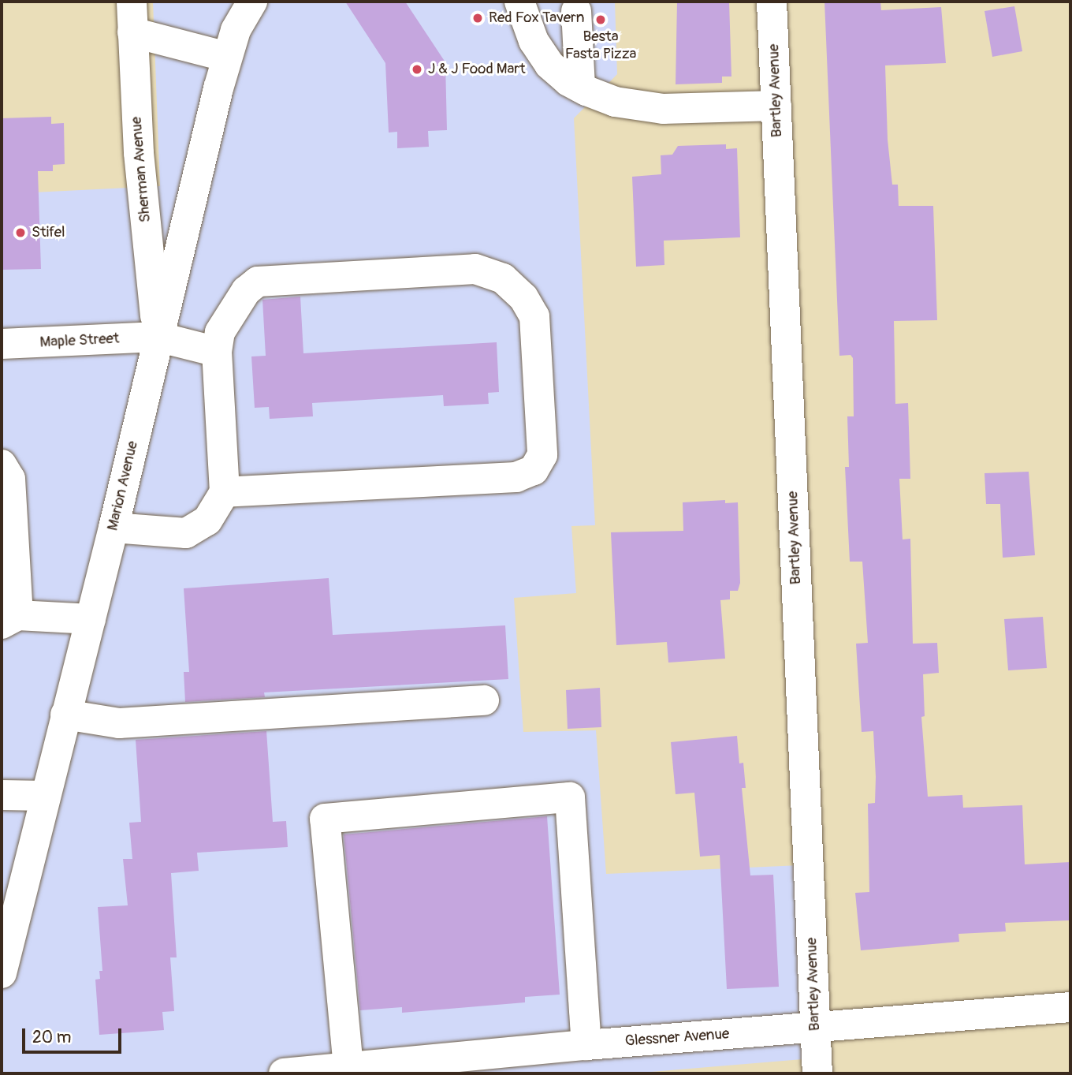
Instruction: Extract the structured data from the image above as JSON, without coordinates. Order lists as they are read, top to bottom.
{
  "streets": {
    "street": [
      "Bartley Avenue",
      "Sherman Avenue",
      "Maple Street",
      "Marion Avenue",
      "Glessner Avenue"
    ]
  },
  "crossings": [
    ["Bartley Avenue", "Glessner Avenue"],
    ["Sherman Avenue", "Maple Street"],
    ["Sherman Avenue", "Marion Avenue"],
    ["Maple Street", "Marion Avenue"]
  ],
  "places": [
    "Red Fox Tavern",
    "Besta Fasta Pizza",
    "J & J Food Mart",
    "Stifel"
  ],
  "scale_bar": "20 m"
}
